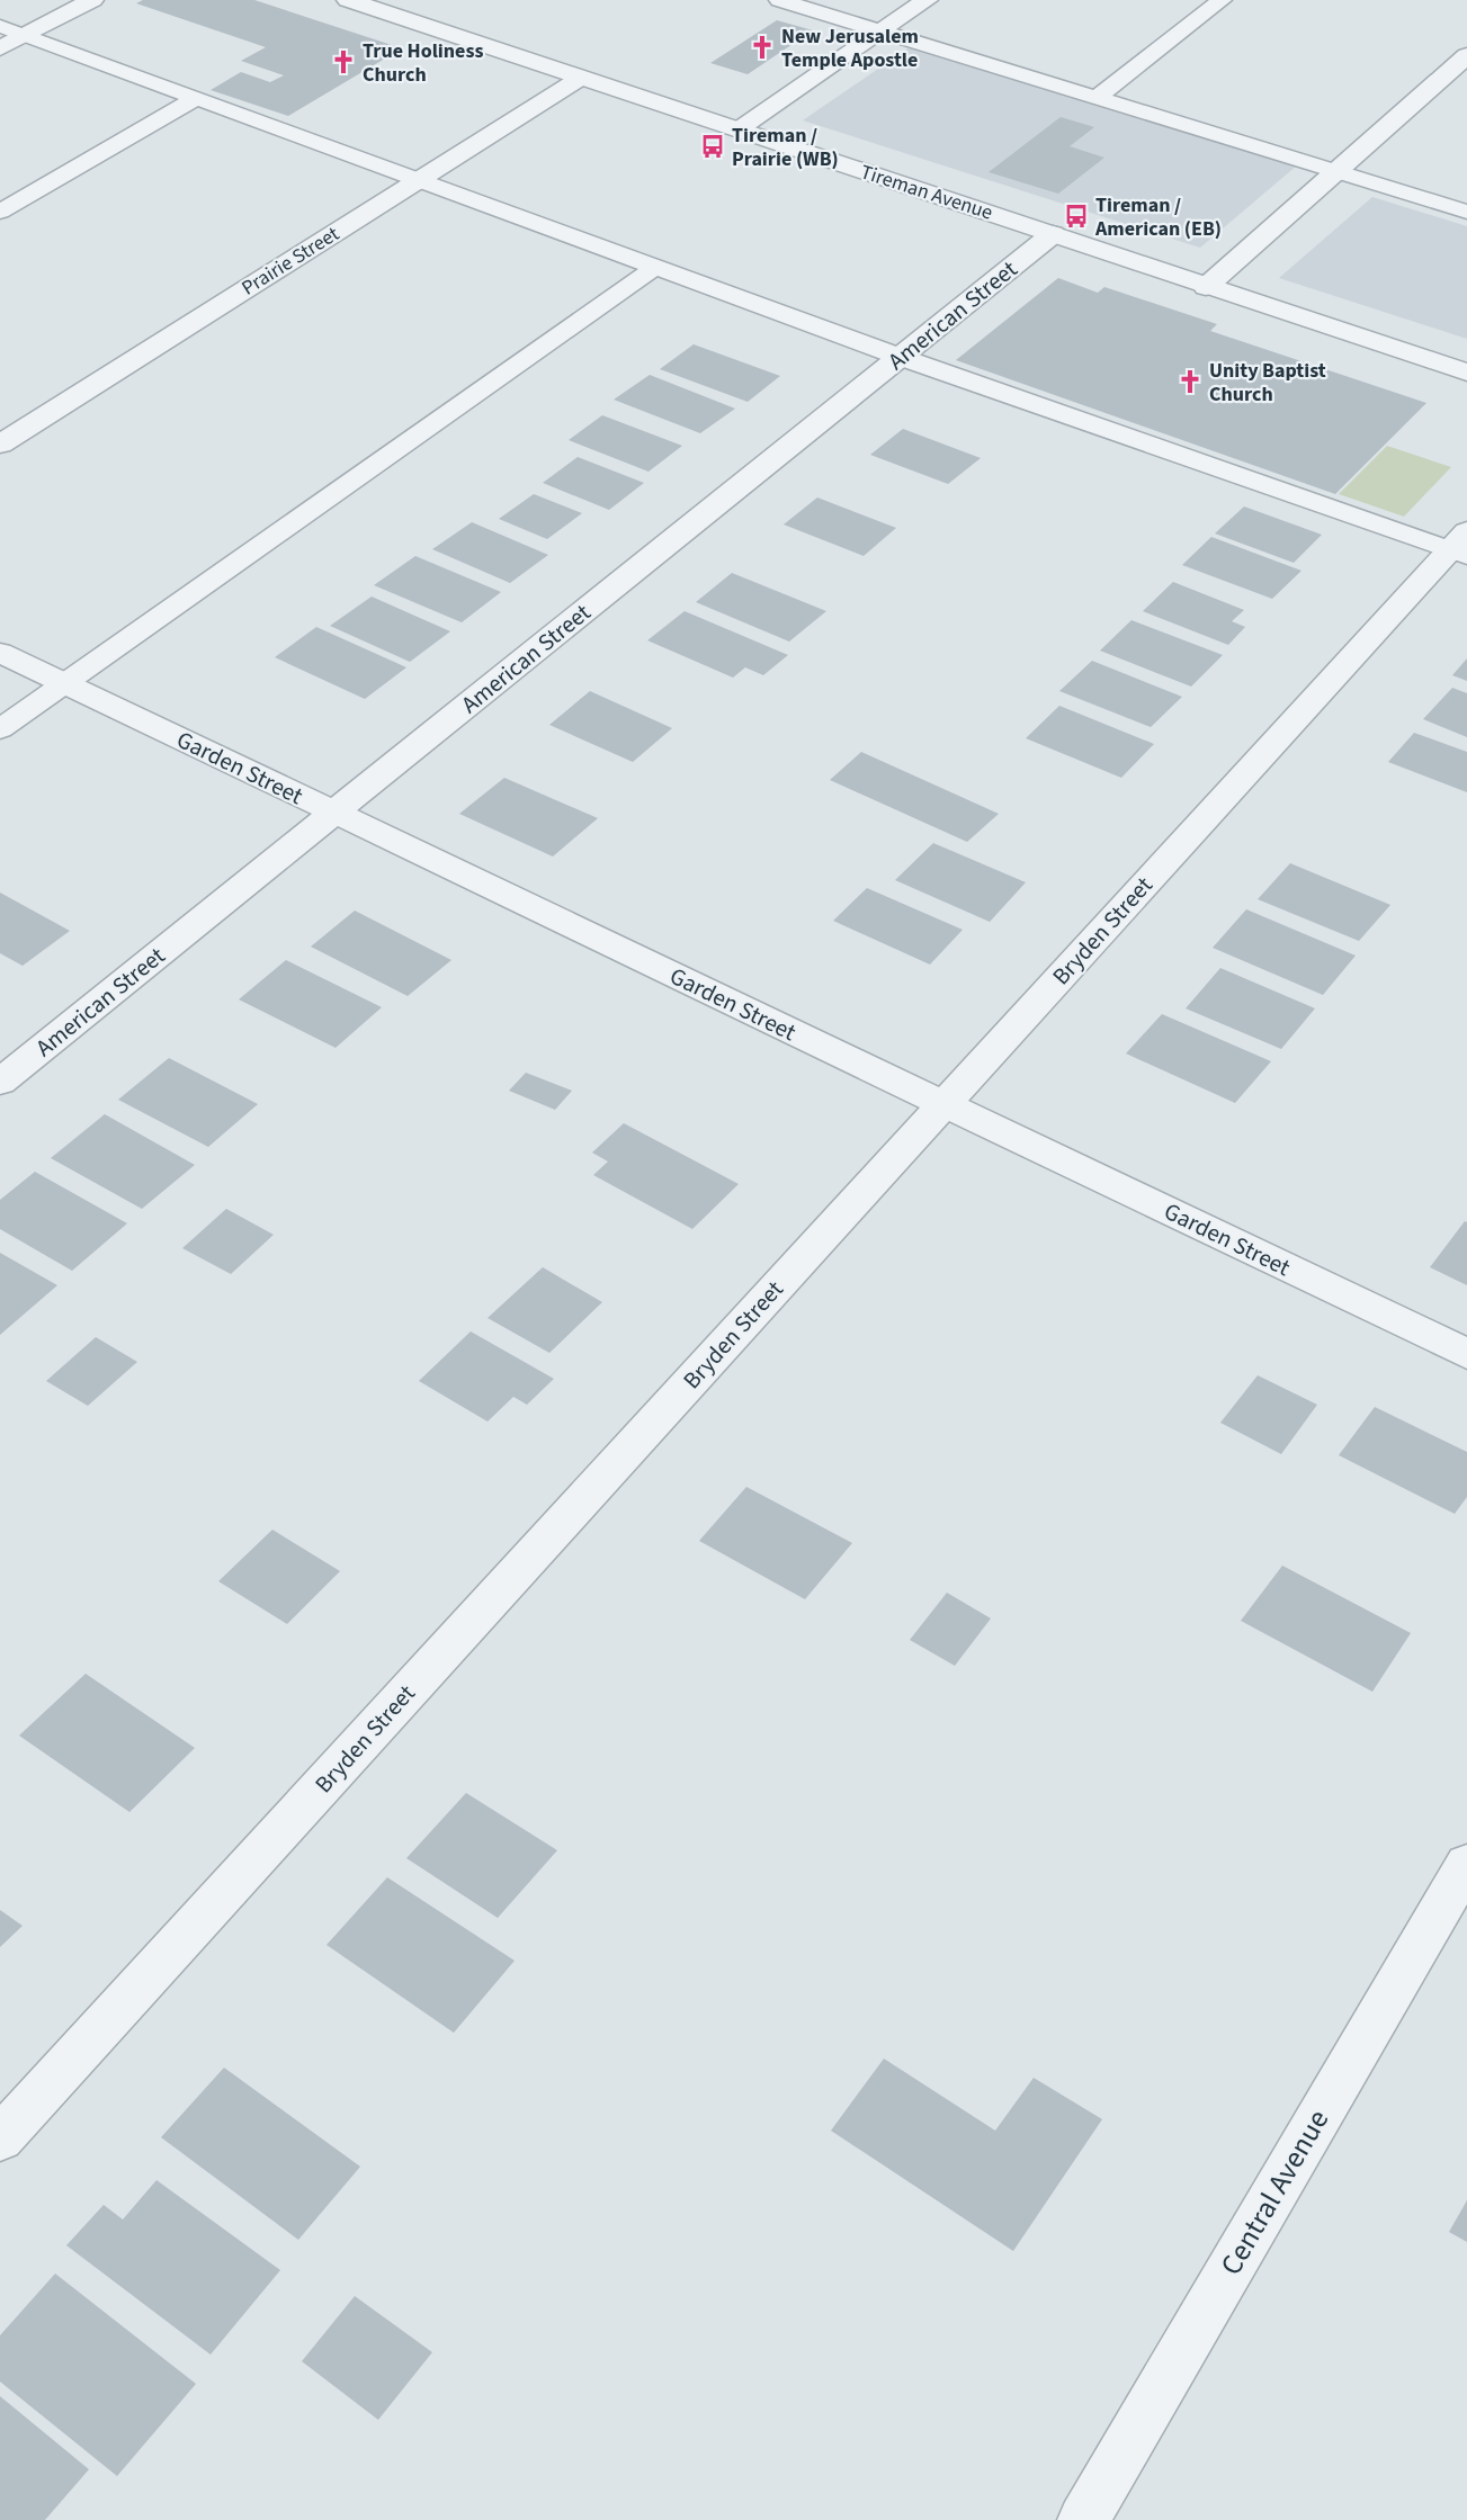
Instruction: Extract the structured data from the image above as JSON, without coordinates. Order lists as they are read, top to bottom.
{
  "streets": {
    "street": [
      "Tireman Avenue",
      "Prairie Street",
      "American Street",
      "Garden Street",
      "Bryden Street",
      "Central Avenue"
    ]
  },
  "crossings": [
    ["Tireman Avenue", "Prairie Street"],
    ["Tireman Avenue", "American Street"],
    ["American Street", "Garden Street"],
    ["Garden Street", "Bryden Street"]
  ],
  "places": {
    "church": ["New Jerusalem Temple Apostle", "True Holiness Church", "Unity Baptist Church"],
    "bus stop": ["Tireman / Prairie (WB)", "Tireman / American (EB)"]
  }
}
